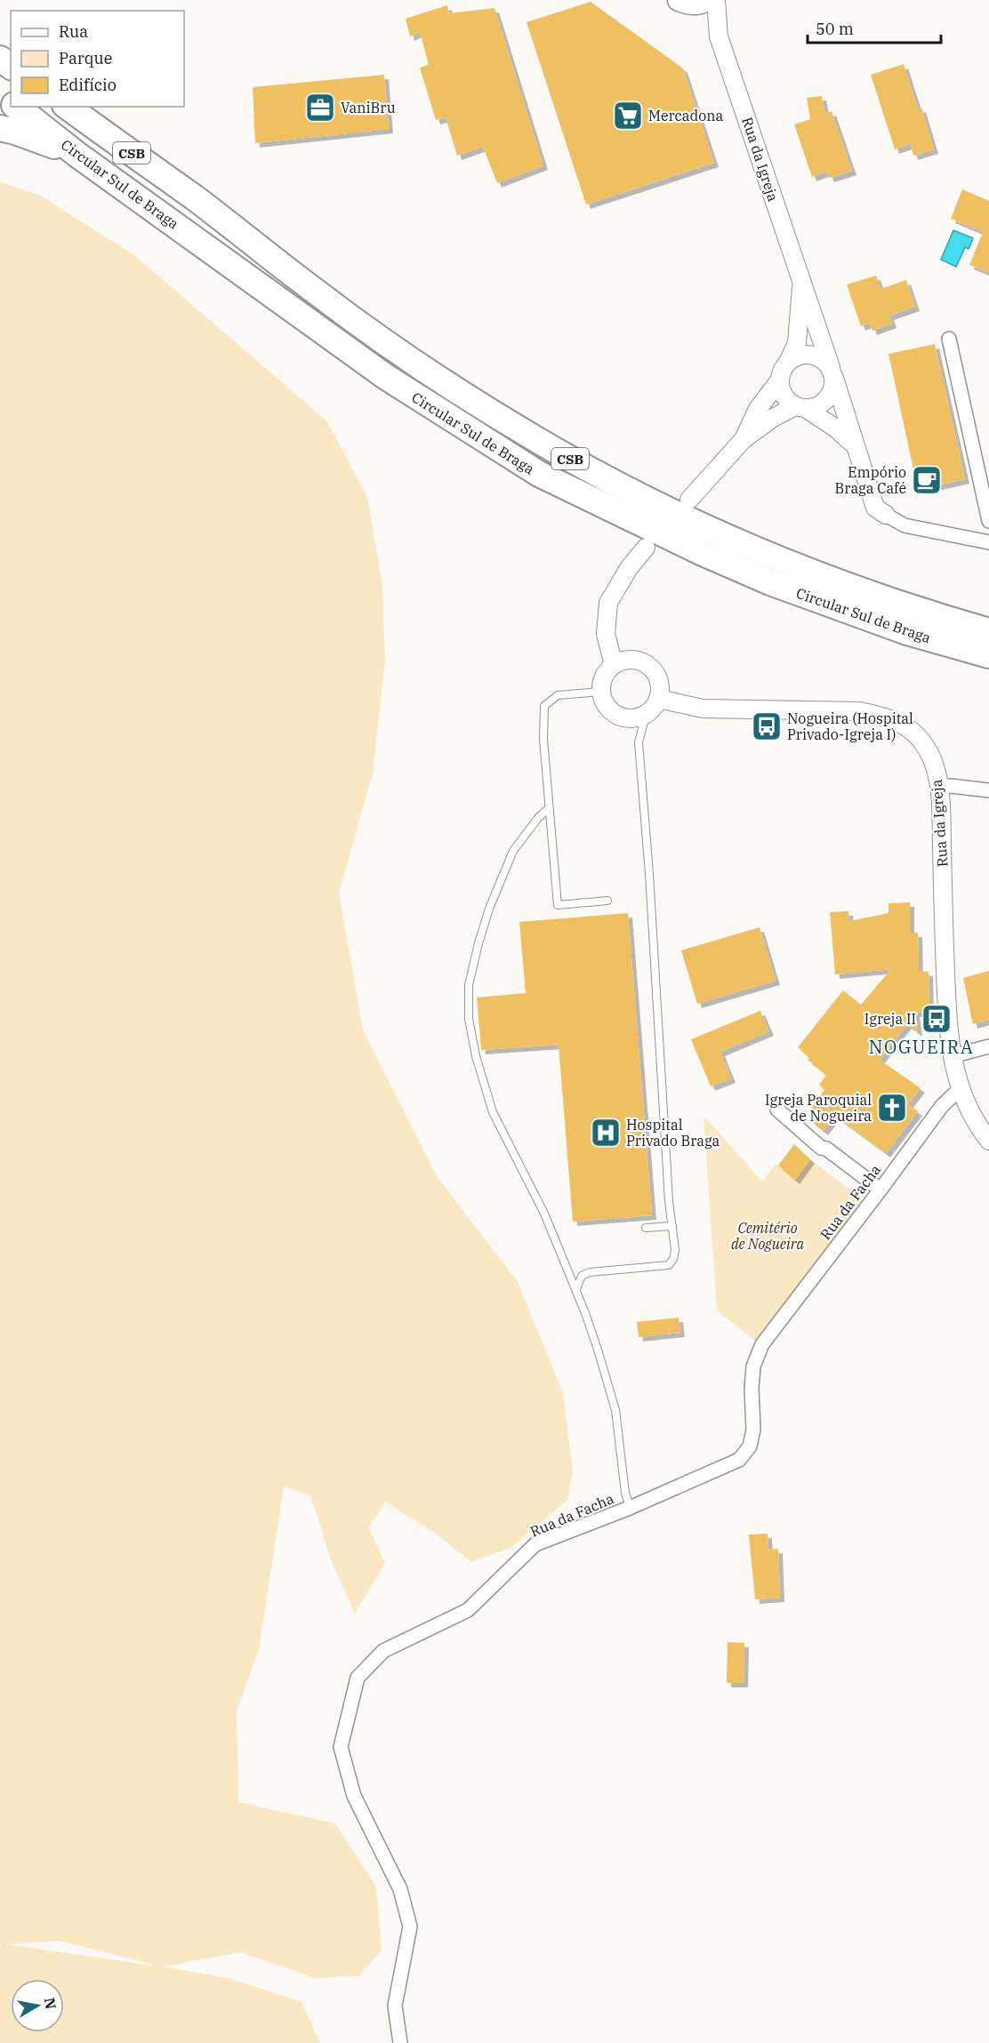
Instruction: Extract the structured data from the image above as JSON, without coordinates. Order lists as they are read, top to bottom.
{
  "streets": {
    "highway": ["CSB", "Circular Sul de Braga"],
    "street": ["Rua da Igreja", "Rua da Facha"]
  },
  "crossings": [
    ["Rua da Igreja", "Rua da Facha"]
  ],
  "districts": ["NOGUEIRA"],
  "parks": ["Cemitério de Nogueira"],
  "places": {
    "office": ["VaniBru"],
    "supermarket": ["Mercadona"],
    "cafe": ["Empório Braga Café"],
    "bus stop": ["Nogueira (Hospital Privado-Igreja I)", "Igreja II"],
    "church": ["Igreja Paroquial de Nogueira"],
    "hospital": ["Hospital Privado Braga"]
  },
  "legend": ["Rua", "Parque", "Edifício"],
  "scale_bar": "50 m",
  "north": "right"
}
